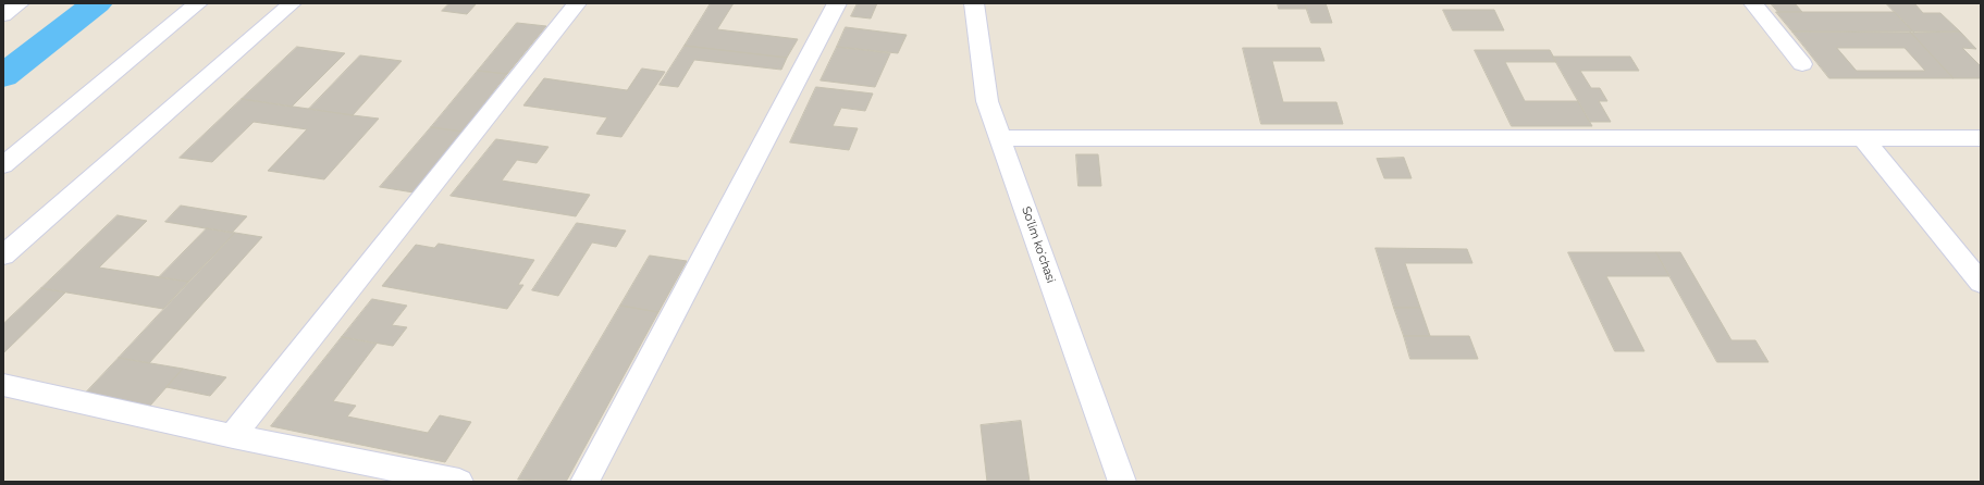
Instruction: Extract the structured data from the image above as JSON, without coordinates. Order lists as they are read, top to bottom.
{
  "streets": {
    "street": ["Soʻlim koʻchasi"]
  }
}
